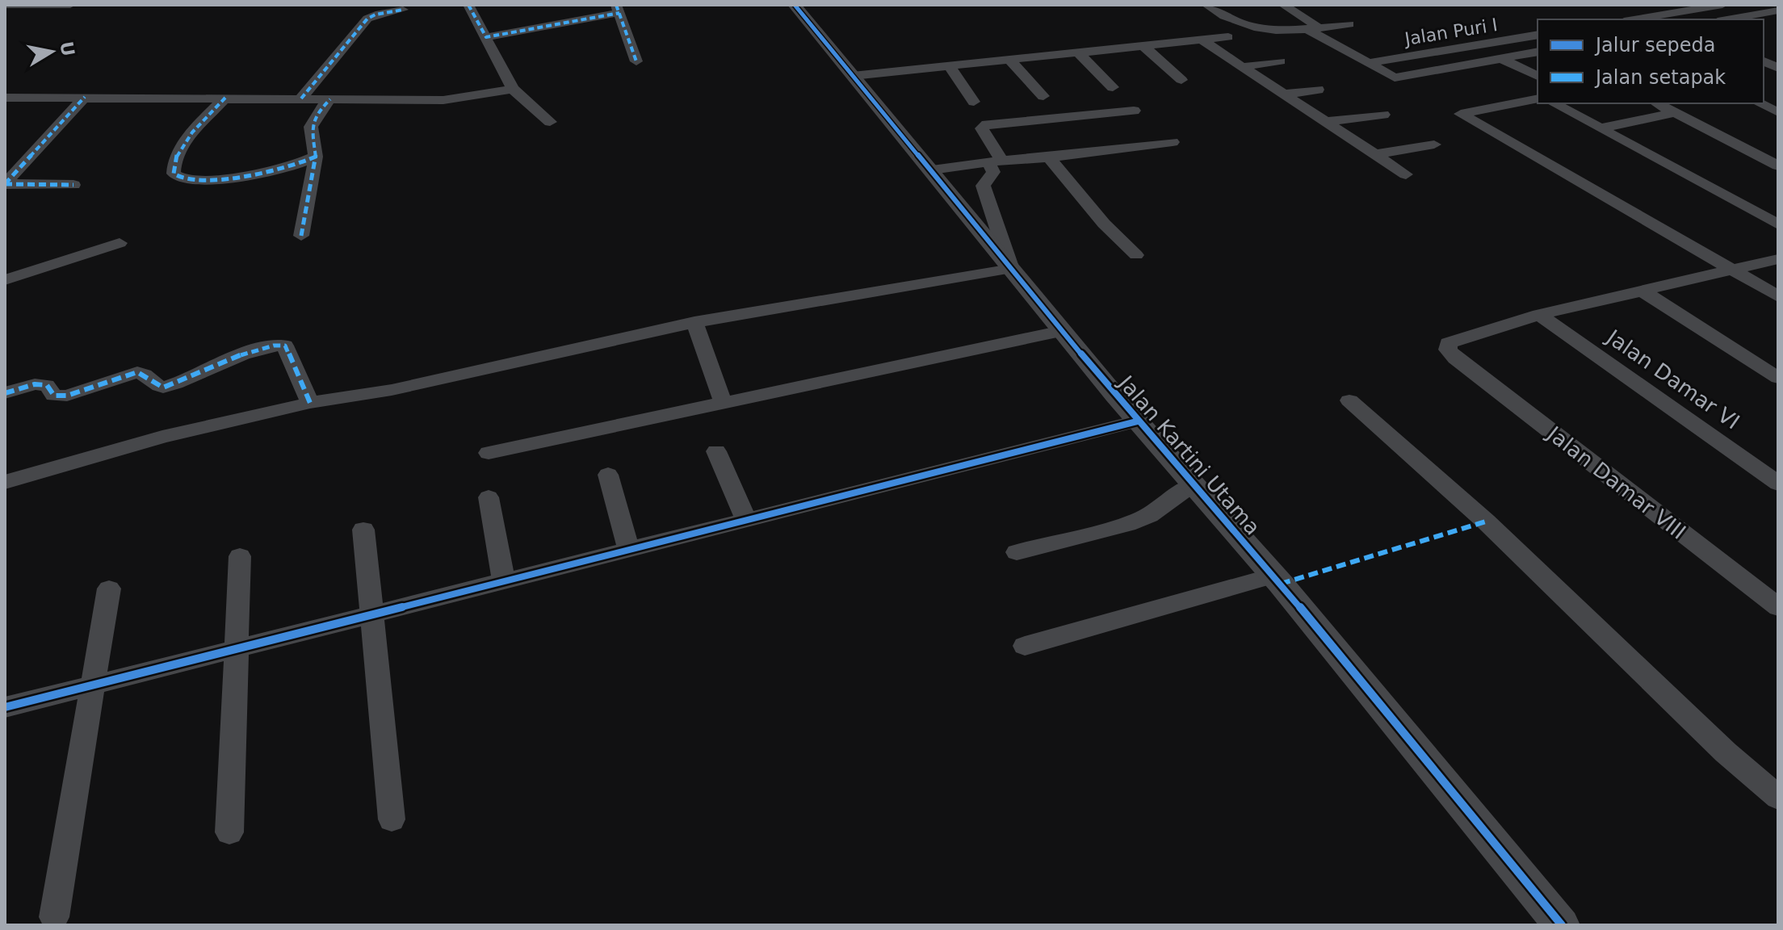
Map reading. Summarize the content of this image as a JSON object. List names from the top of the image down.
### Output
{
  "streets": {
    "street": [
      "Jalan Puri I",
      "Jalan Damar VI",
      "Jalan Kartini Utama",
      "Jalan Damar VIII"
    ]
  },
  "crossings": [
    ["Jalan Damar VI", "Jalan Damar VIII"]
  ],
  "legend": ["Jalur sepeda", "Jalan setapak"],
  "north": "right"
}
